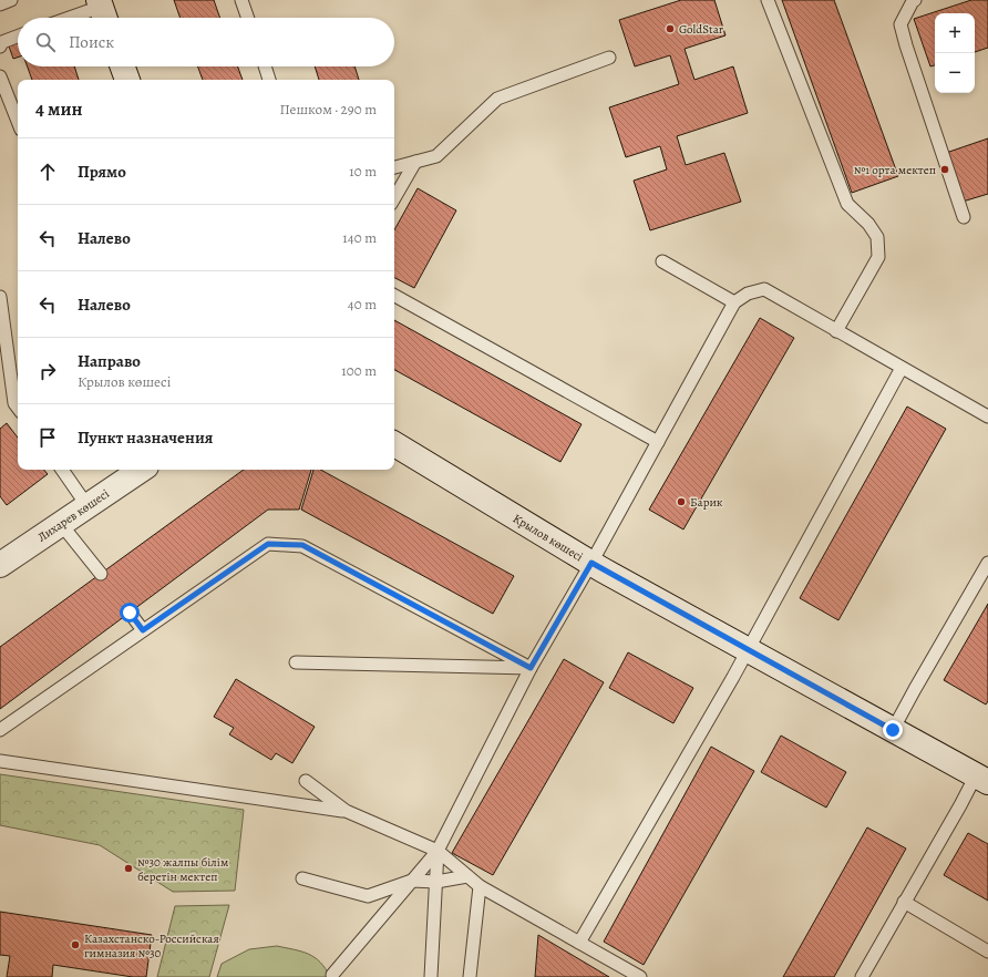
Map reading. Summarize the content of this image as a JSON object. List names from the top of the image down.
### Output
{
  "streets": {
    "main road": ["Лихарев көшесі", "Крылов көшесі"]
  },
  "places": [
    "GoldStar",
    "№1 орта мектеп",
    "Барик",
    "№30 жалпы білім беретін мектеп",
    "Казахстанско-Российская гимназия №30"
  ],
  "page": {
    "map_buttons": ["+", "−"],
    "search": "Поиск",
    "heading": ["4 мин", "Пешком · 290 m"],
    "list": [
      ["Прямо", "10 m"],
      ["Налево", "140 m"],
      ["Налево", "40 m"],
      ["Направо", "Крылов көшесі", "100 m"],
      "Пункт назначения"
    ]
  }
}
